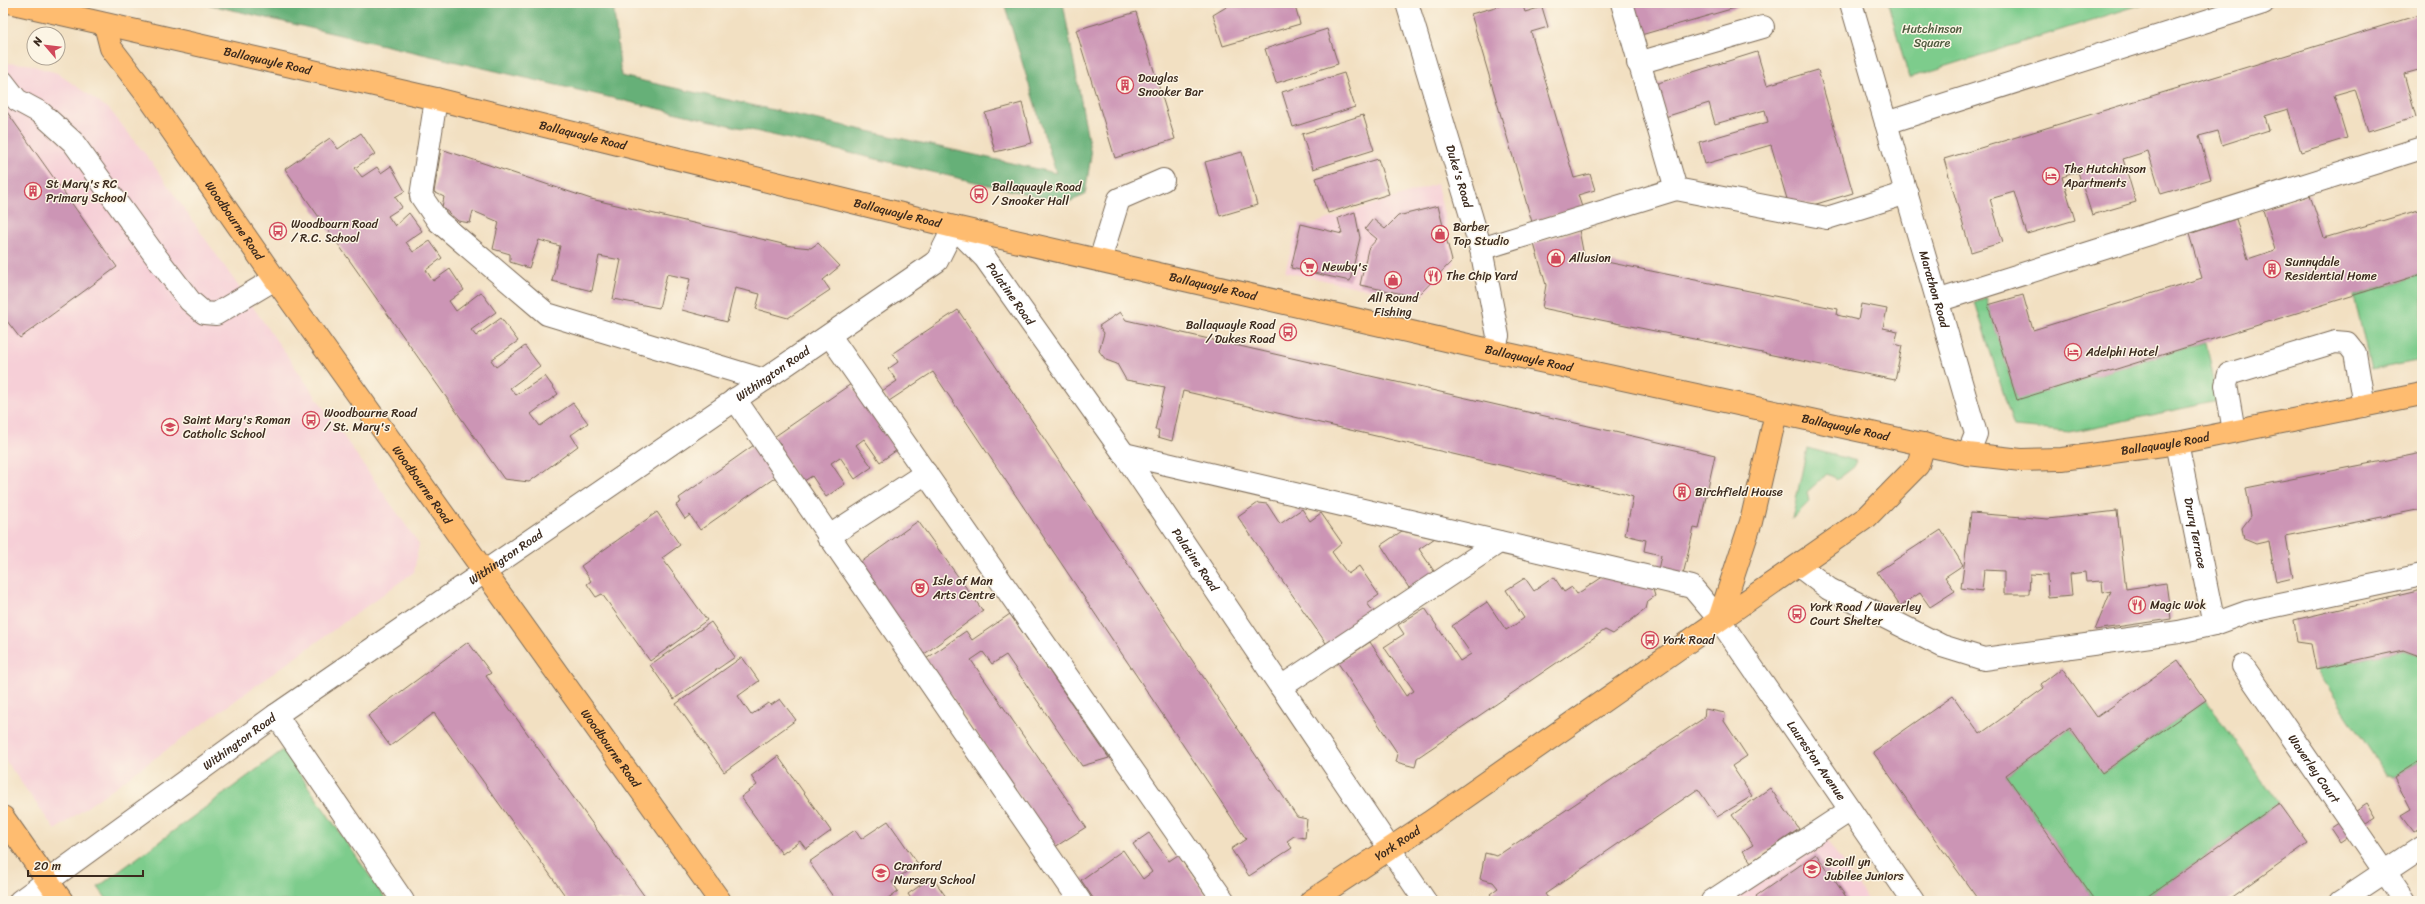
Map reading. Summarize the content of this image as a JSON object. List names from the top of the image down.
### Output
{
  "streets": {
    "main road": ["Ballaquayle Road", "Woodbourne Road", "York Road"],
    "street": [
      "Duke's Road",
      "Marathon Road",
      "Palatine Road",
      "Withington Road",
      "Drury Terrace",
      "Laureston Avenue",
      "Waverley Court"
    ]
  },
  "crossings": [
    ["Ballaquayle Road", "Duke's Road"],
    ["Ballaquayle Road", "Woodbourne Road"],
    ["Ballaquayle Road", "Marathon Road"],
    ["Ballaquayle Road", "Palatine Road"],
    ["Ballaquayle Road", "Withington Road"],
    ["Ballaquayle Road", "Drury Terrace"],
    ["Ballaquayle Road", "York Road"],
    ["Woodbourne Road", "Withington Road"],
    ["Palatine Road", "Withington Road"],
    ["Palatine Road", "Laureston Avenue"],
    ["Palatine Road", "York Road"],
    ["Laureston Avenue", "York Road"]
  ],
  "parks": ["Hutchinson Square"],
  "places": {
    "building": [
      "Douglas Snooker Bar",
      "St Mary's RC Primary School",
      "Sunnydale Residential Home",
      "Birchfield House"
    ],
    "hotel": ["The Hutchinson Apartments", "Adelphi Hotel"],
    "bus stop": [
      "Ballaquayle Road / Snooker Hall",
      "Woodbourn Road / R.C. School",
      "Ballaquayle Road / Dukes Road",
      "Woodbourne Road / St. Mary's",
      "York Road / Waverley Court Shelter",
      "York Road"
    ],
    "shop": ["Barber Top Studio", "Allusion", "All Round Fishing"],
    "supermarket": ["Newby's"],
    "restaurant": ["The Chip Yard", "Magic Wok"],
    "school or university": ["Saint Mary's Roman Catholic School", "Scoill yn Jubilee Juniors", "Cranford Nursery School"],
    "theatre": ["Isle of Man Arts Centre"]
  },
  "scale_bar": "20 m",
  "north": "top left"
}
